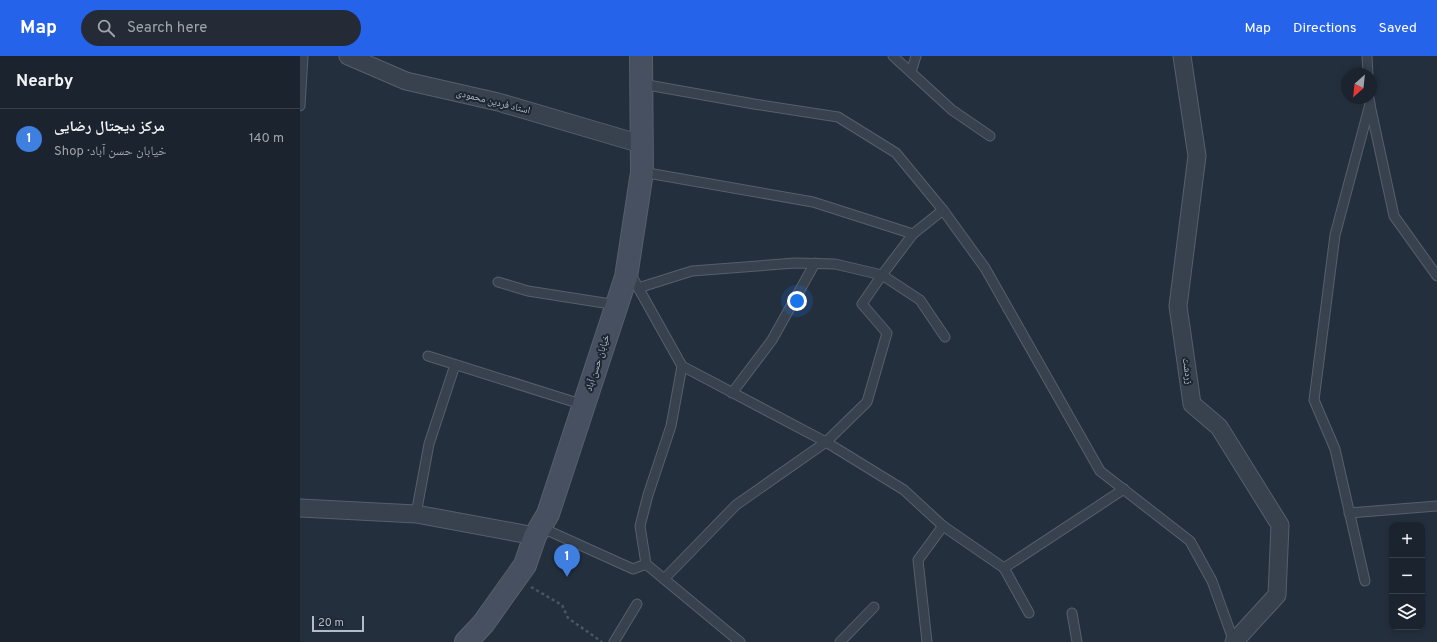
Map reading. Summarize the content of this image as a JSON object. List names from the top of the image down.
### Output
{
  "streets": {
    "main road": ["خیابان حسن آباد"],
    "street": ["استاد فردین محمودی", "زردشت"]
  },
  "crossings": [
    ["استاد فردین محمودی", "خیابان حسن آباد"]
  ],
  "scale_bar": "20 m",
  "north": "bottom left",
  "page": {
    "header": "Map",
    "search": "Search here",
    "nav": ["Map", "Directions", "Saved"],
    "heading": "Nearby",
    "list": [
      {
        "mark": "1",
        "name": "مرکز دیجتال رضایی",
        "note": "Shop · خیابان حسن آباد",
        "value": "140 m"
      }
    ],
    "map_buttons": ["+", "−"],
    "pins": "1",
    "scale": "20 m"
  }
}
